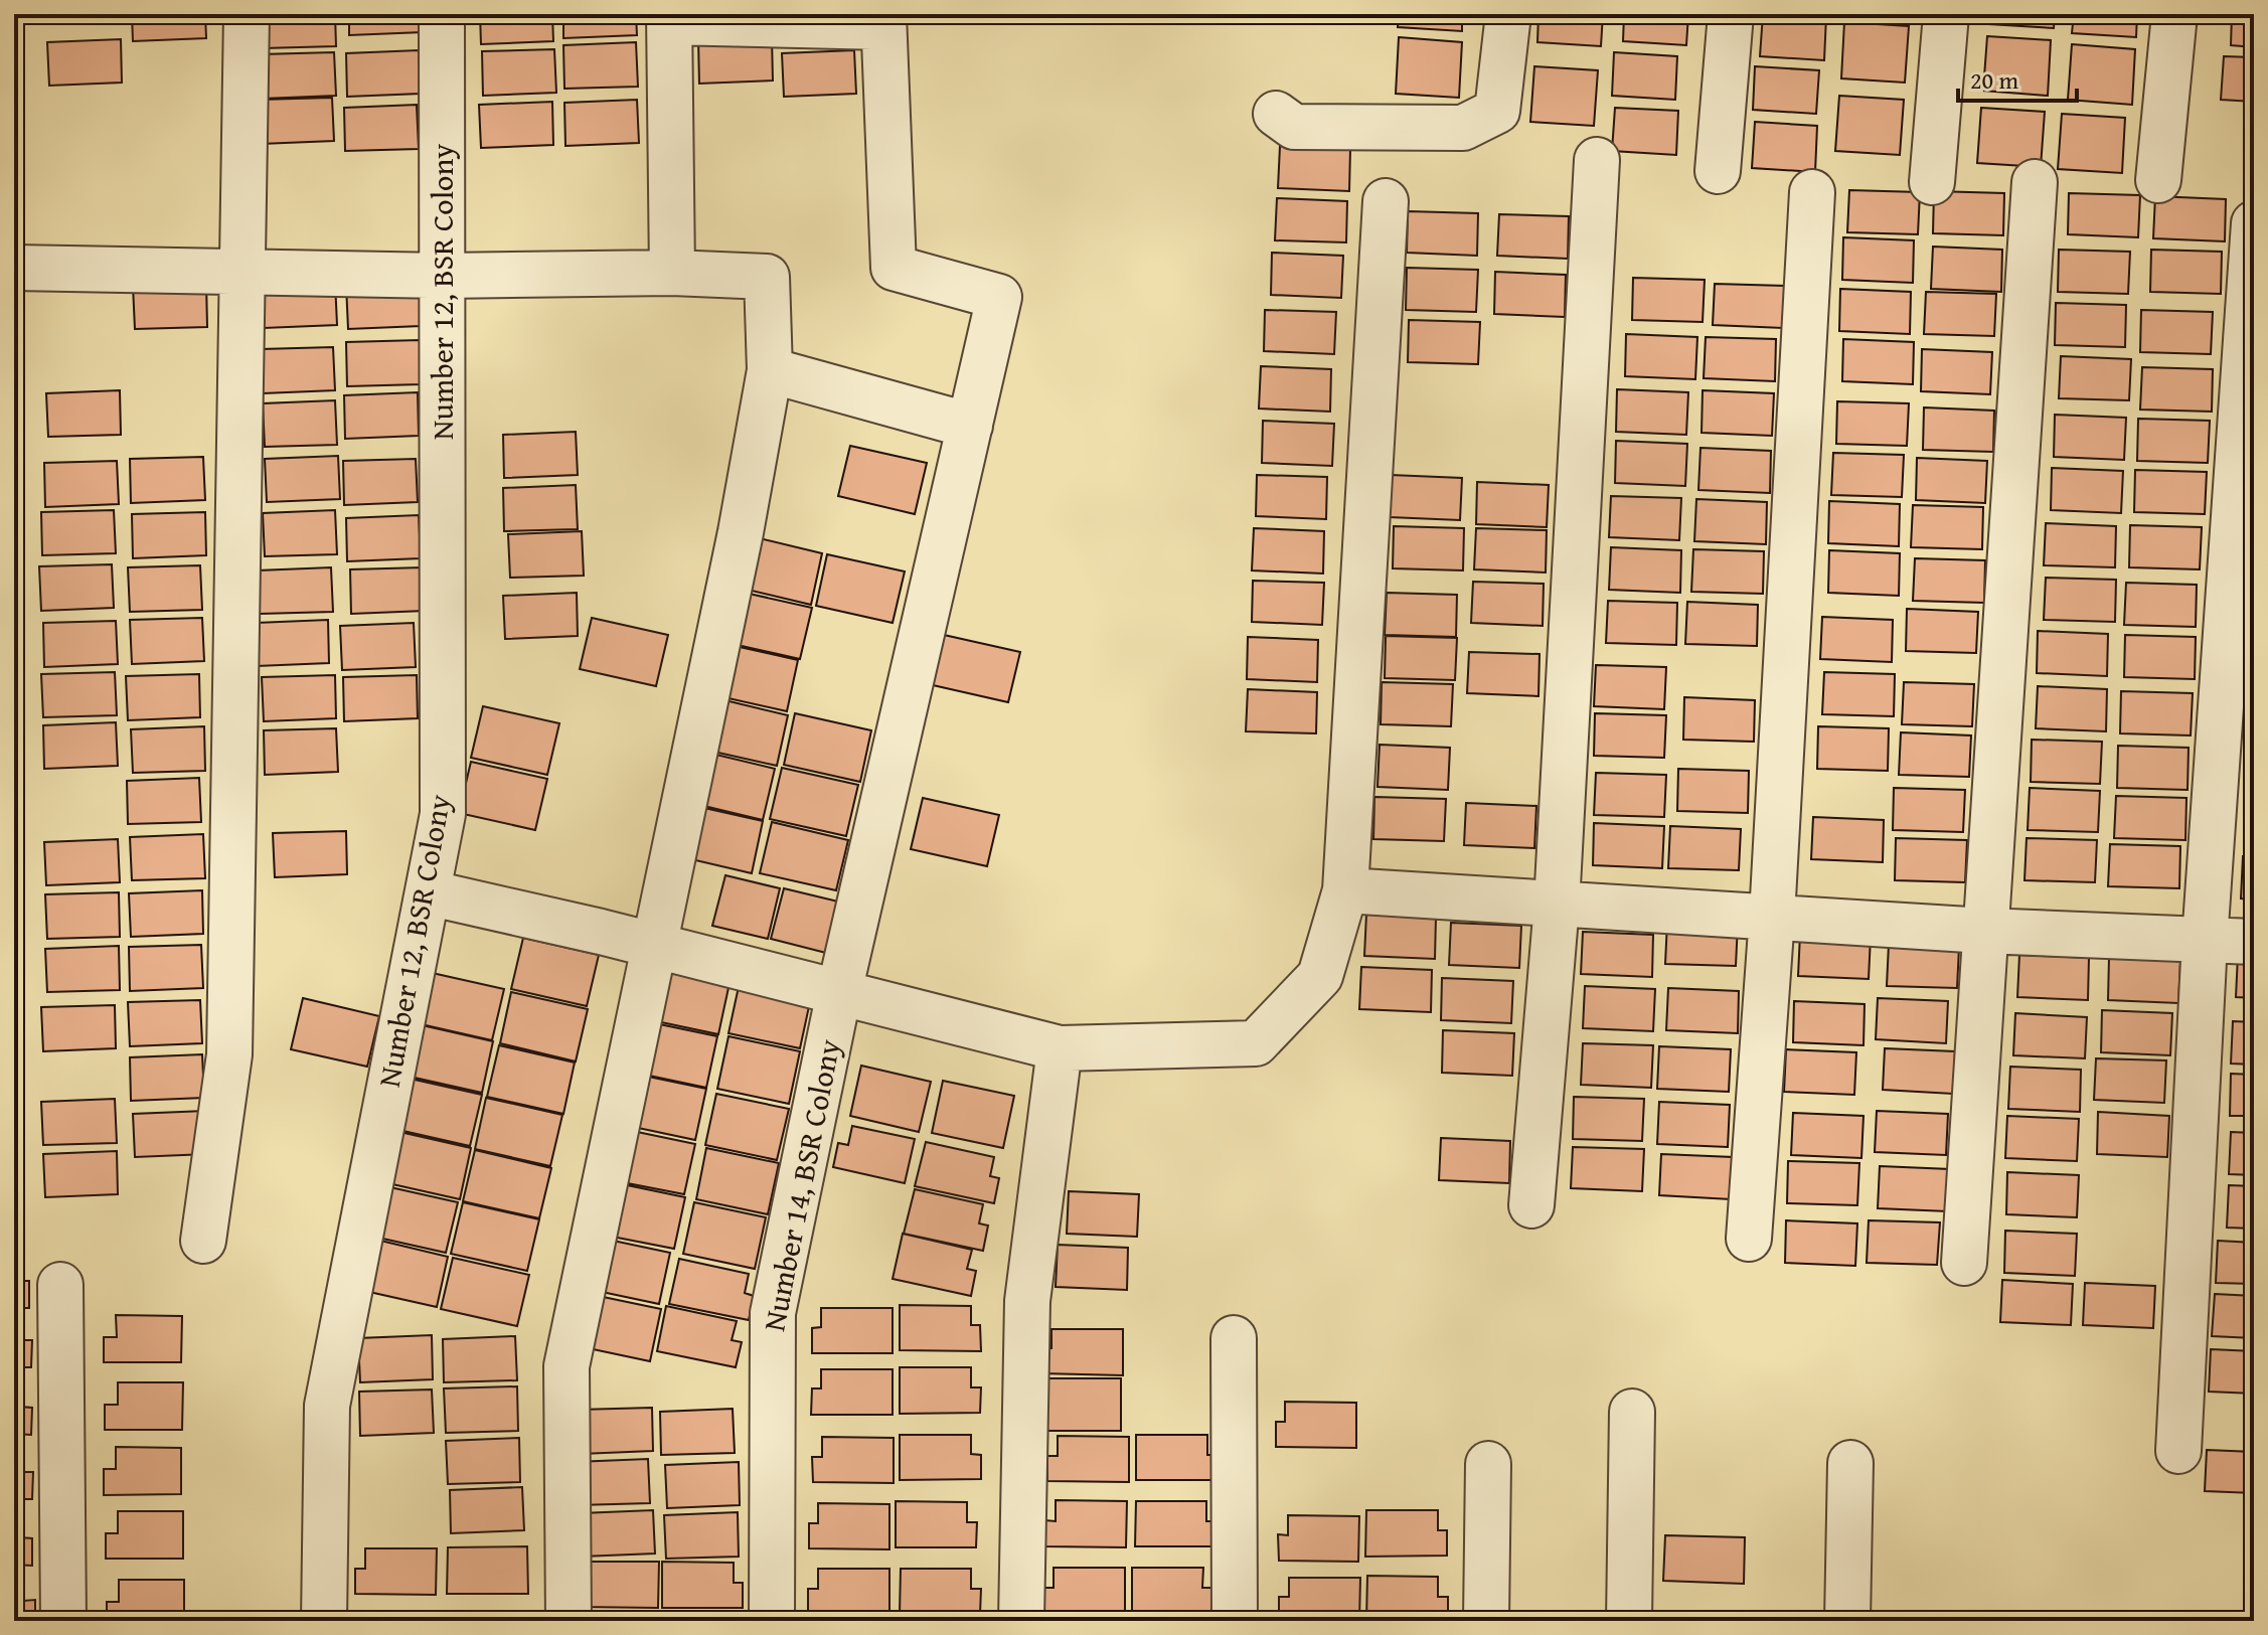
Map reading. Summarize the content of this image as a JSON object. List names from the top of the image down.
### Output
{
  "streets": {
    "street": ["Number 12, BSR Colony", "Number 14, BSR Colony"]
  },
  "scale_bar": "20 m"
}
